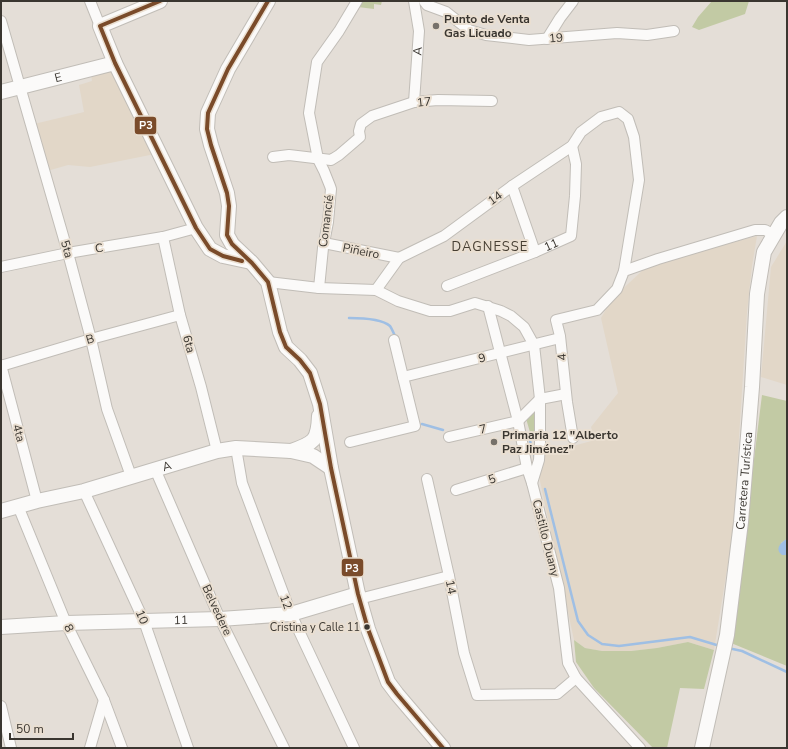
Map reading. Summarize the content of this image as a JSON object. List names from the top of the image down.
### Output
{
  "streets": {
    "main road": [
      "A",
      "E",
      "11",
      "Carretera Turística"
    ],
    "street": [
      "19",
      "17",
      "14",
      "Comancié",
      "C",
      "5ta",
      "Piñeiro",
      "B",
      "6ta",
      "4",
      "9",
      "7",
      "4ta",
      "5",
      "Castillo Duany",
      "12",
      "Belvedere",
      "10",
      "8"
    ]
  },
  "crossings": [
    ["A", "17"],
    ["A", "5ta"],
    ["A", "6ta"],
    ["A", "4ta"],
    ["A", "12"],
    ["A", "Belvedere"],
    ["A", "10"],
    ["A", "8"],
    ["E", "5ta"],
    ["17", "Comancié"],
    ["14", "11"],
    ["14", "Piñeiro"],
    ["14", "4"],
    ["14", "Castillo Duany"],
    ["Comancié", "Piñeiro"],
    ["11", "12"],
    ["11", "Belvedere"],
    ["11", "10"],
    ["11", "8"],
    ["C", "5ta"],
    ["C", "6ta"],
    ["5ta", "B"],
    ["B", "6ta"],
    ["B", "4ta"],
    ["4", "9"],
    ["9", "Castillo Duany"],
    ["7", "Castillo Duany"],
    ["5", "Castillo Duany"]
  ],
  "districts": ["DAGNESSE"],
  "places": ["Punto de Venta Gas Licuado", "Primaria 12 \"Alberto Paz Jiménez\"", "Cristina y Calle 11"],
  "lines": ["transit line P3"],
  "scale_bar": "50 m"
}
